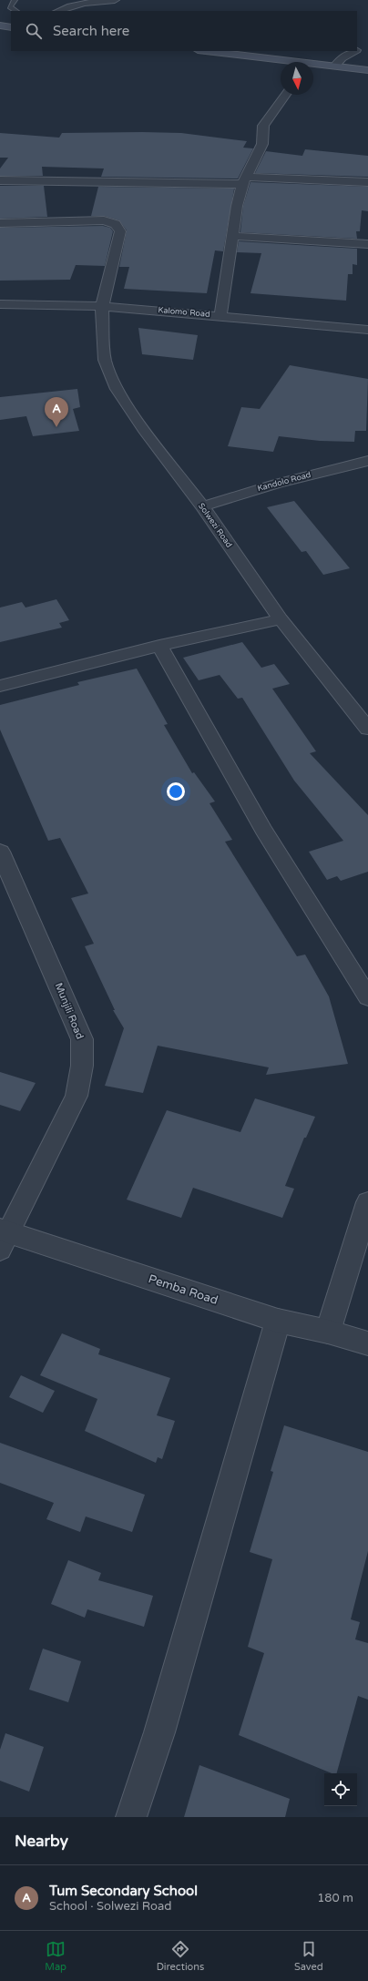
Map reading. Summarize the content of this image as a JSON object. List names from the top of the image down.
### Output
{
  "streets": {
    "street": [
      "Kalomo Road",
      "Kandolo Road",
      "Solwezi Road",
      "Munjili Road",
      "Pemba Road"
    ]
  },
  "crossings": [
    ["Kalomo Road", "Solwezi Road"],
    ["Kandolo Road", "Solwezi Road"],
    ["Munjili Road", "Pemba Road"]
  ],
  "north": "bottom",
  "page": {
    "search": "Search here",
    "pins": "A",
    "heading": "Nearby",
    "list": [
      {
        "mark": "A",
        "name": "Tum Secondary School",
        "note": "School · Solwezi Road",
        "value": "180 m"
      }
    ],
    "nav": ["Map", "Directions", "Saved"]
  }
}
